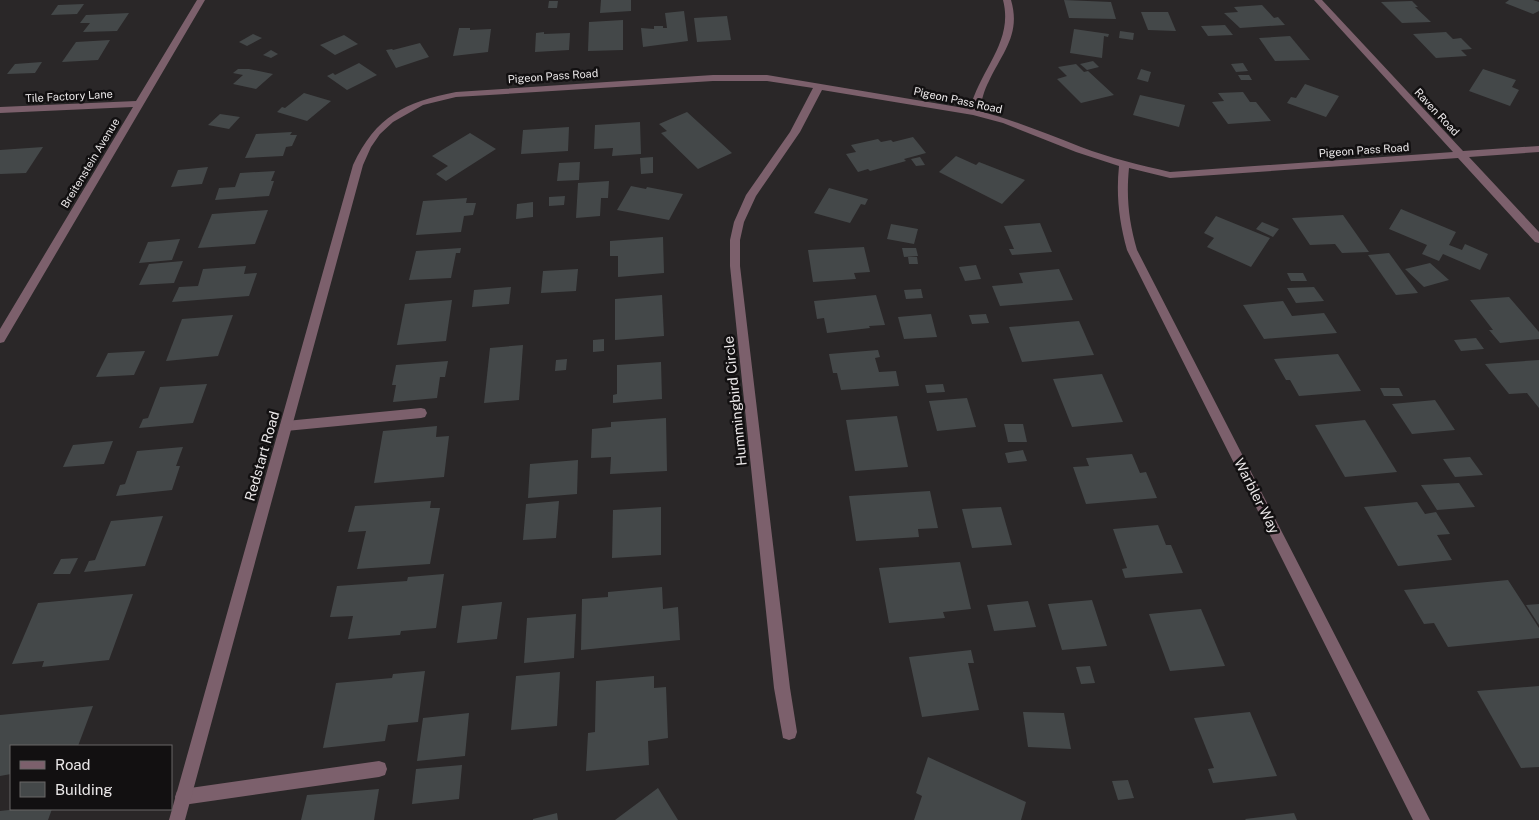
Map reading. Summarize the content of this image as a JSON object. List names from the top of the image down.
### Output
{
  "streets": {
    "street": [
      "Pigeon Pass Road",
      "Tile Factory Lane",
      "Raven Road",
      "Breitenstein Avenue",
      "Hummingbird Circle",
      "Redstart Road",
      "Warbler Way"
    ]
  },
  "crossings": [
    ["Pigeon Pass Road", "Raven Road"],
    ["Pigeon Pass Road", "Hummingbird Circle"],
    ["Pigeon Pass Road", "Redstart Road"],
    ["Pigeon Pass Road", "Warbler Way"],
    ["Tile Factory Lane", "Breitenstein Avenue"]
  ],
  "legend": ["Road", "Building"]
}
